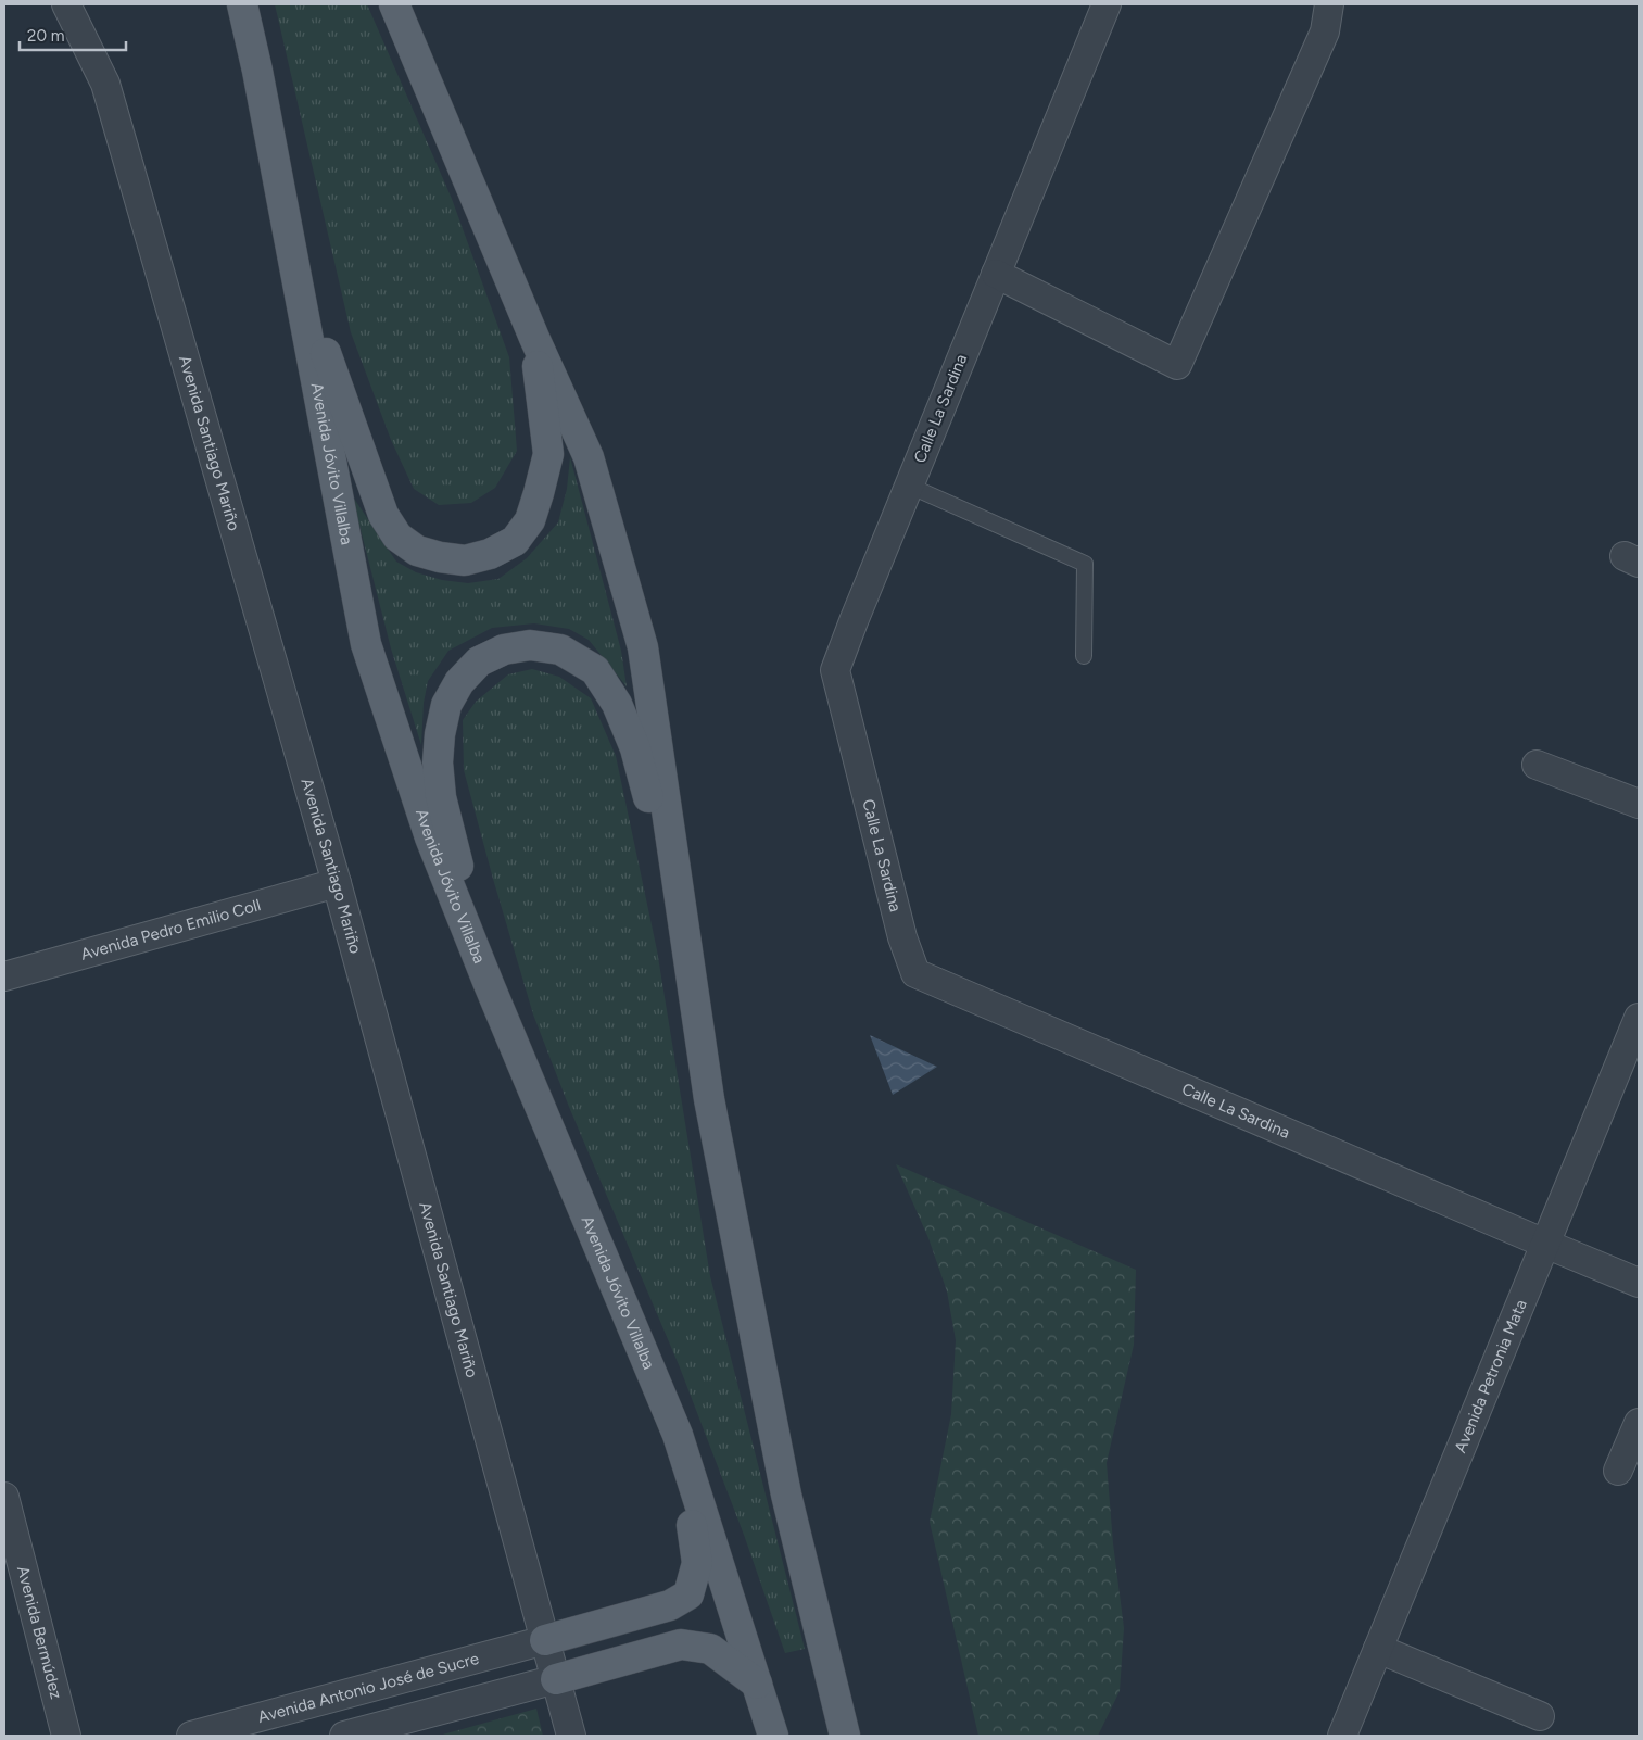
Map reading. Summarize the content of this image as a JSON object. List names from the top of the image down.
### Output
{
  "streets": {
    "main road": ["Avenida Jóvito Villalba"],
    "street": [
      "Calle La Sardina",
      "Avenida Santiago Mariño",
      "Avenida Pedro Emilio Coll",
      "Avenida Petronia Mata",
      "Avenida Bermúdez",
      "Avenida Antonio José de Sucre"
    ]
  },
  "crossings": [
    ["Calle La Sardina", "Avenida Petronia Mata"],
    ["Avenida Santiago Mariño", "Avenida Pedro Emilio Coll"],
    ["Avenida Santiago Mariño", "Avenida Antonio José de Sucre"]
  ],
  "scale_bar": "20 m"
}
